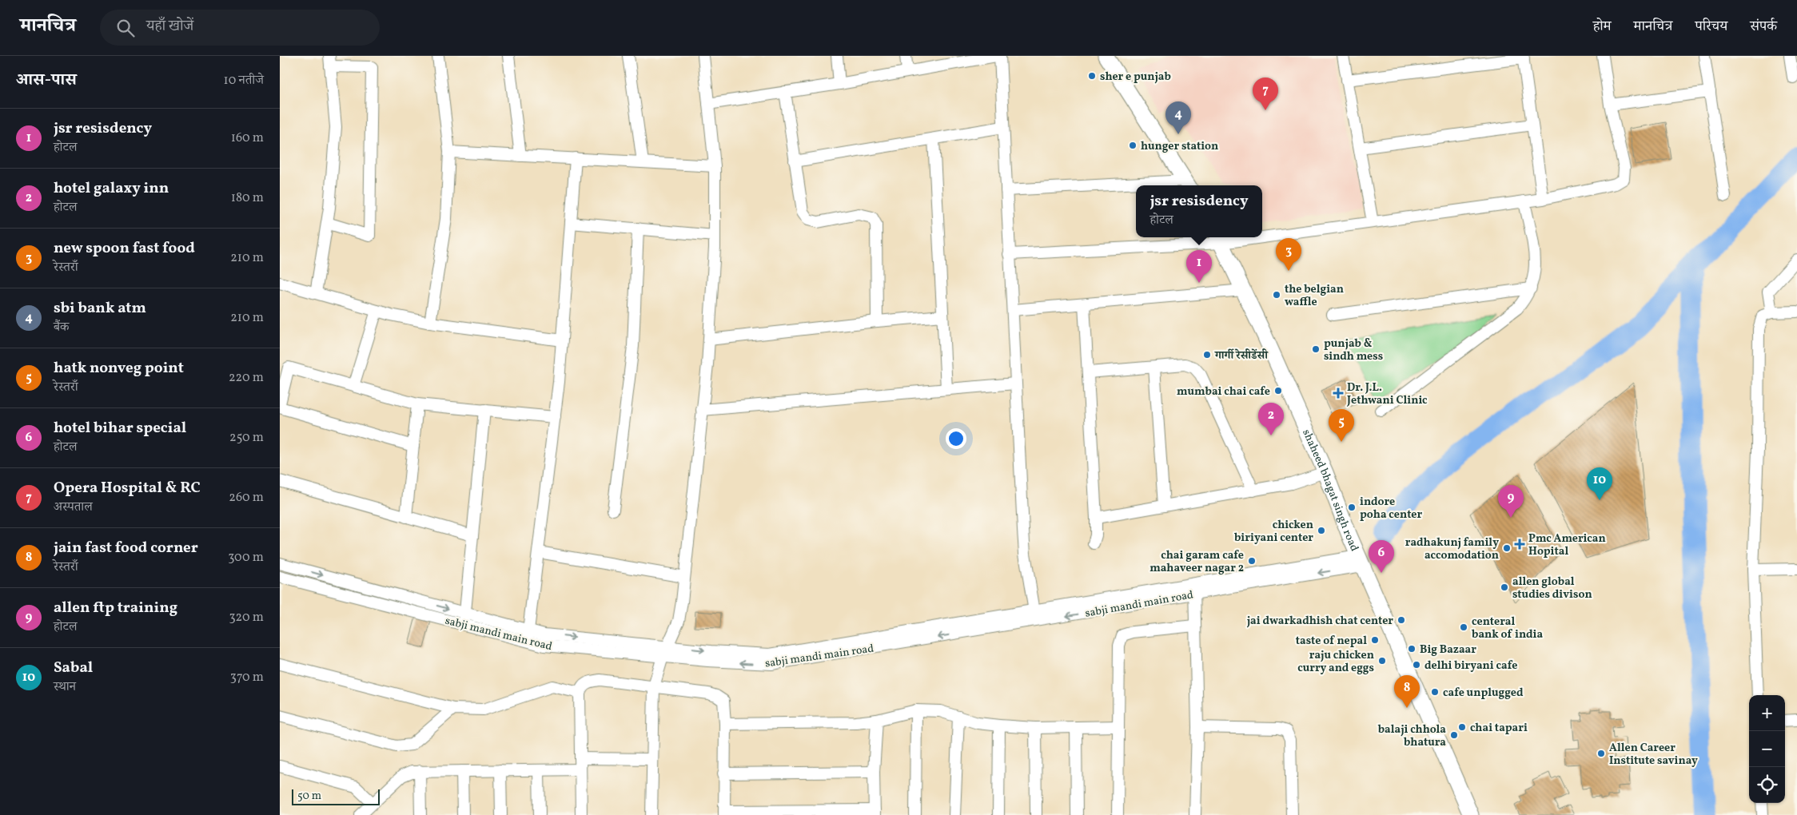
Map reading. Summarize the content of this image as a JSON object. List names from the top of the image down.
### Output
{
  "streets": {
    "street": ["shaheed bhagat singh road", "sabji mandi main road"]
  },
  "crossings": [
    ["shaheed bhagat singh road", "sabji mandi main road"]
  ],
  "places": {
    "other": [
      "sher e punjab",
      "hunger station",
      "the belgian waffle",
      "punjab & sindh mess",
      "गार्गी रेसीडेंसी",
      "mumbai chai cafe",
      "indore poha center",
      "chicken biriyani center",
      "radhakunj family accomodation",
      "chai garam cafe mahaveer nagar 2",
      "allen global studies divison",
      "jai dwarkadhish chat center",
      "centeral bank of india",
      "taste of nepal",
      "Big Bazaar",
      "raju chicken curry and eggs",
      "delhi biryani cafe",
      "cafe unplugged",
      "chai tapari",
      "balaji chhola bhatura",
      "Allen Career Institute savinay"
    ],
    "health": ["Dr. J.L. Jethwani Clinic", "Pmc American Hopital"]
  },
  "scale_bar": "50 m",
  "page": {
    "header": "मानचित्र",
    "search": "यहाँ खोजें",
    "nav": [
      "होम",
      "मानचित्र",
      "परिचय",
      "संपर्क"
    ],
    "heading": ["आस-पास", "10 नतीजे"],
    "pins": [
      "7",
      "4",
      "3",
      "1",
      "2",
      "5",
      "10",
      "9",
      "6",
      "8"
    ],
    "list": [
      {
        "mark": "1",
        "name": "jsr resisdency",
        "note": "होटल",
        "value": "160 m"
      },
      {
        "mark": "2",
        "name": "hotel galaxy inn",
        "note": "होटल",
        "value": "180 m"
      },
      {
        "mark": "3",
        "name": "new spoon fast food",
        "note": "रेस्तराँ",
        "value": "210 m"
      },
      {
        "mark": "4",
        "name": "sbi bank atm",
        "note": "बैंक",
        "value": "210 m"
      },
      {
        "mark": "5",
        "name": "hatk nonveg point",
        "note": "रेस्तराँ",
        "value": "220 m"
      },
      {
        "mark": "6",
        "name": "hotel bihar special",
        "note": "होटल",
        "value": "250 m"
      },
      {
        "mark": "7",
        "name": "Opera Hospital & RC",
        "note": "अस्पताल",
        "value": "260 m"
      },
      {
        "mark": "8",
        "name": "jain fast food corner",
        "note": "रेस्तराँ",
        "value": "300 m"
      },
      {
        "mark": "9",
        "name": "allen ftp training",
        "note": "होटल",
        "value": "320 m"
      },
      {
        "mark": "10",
        "name": "Sabal",
        "note": "स्थान",
        "value": "370 m"
      }
    ],
    "popup": ["jsr resisdency", "होटल"],
    "map_buttons": ["+", "−"],
    "scale": "50 m"
  }
}
